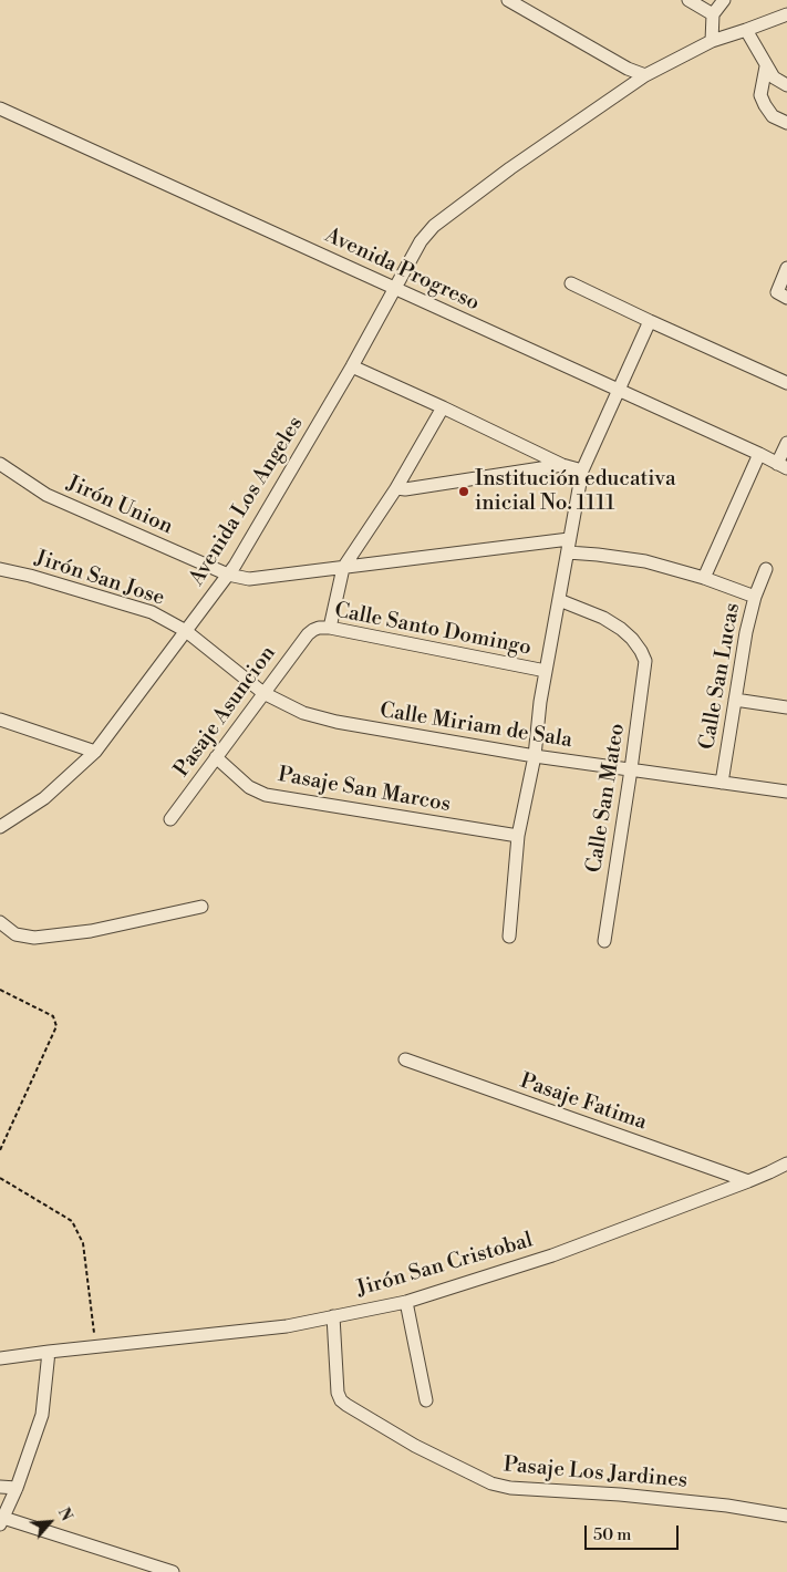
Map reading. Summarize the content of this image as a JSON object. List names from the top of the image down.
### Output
{
  "streets": {
    "street": [
      "Avenida Progreso",
      "Avenida Los Angeles",
      "Jirón Union",
      "Jirón San Jose",
      "Calle Santo Domingo",
      "Calle San Lucas",
      "Pasaje Asuncion",
      "Calle Miriam de Sala",
      "Pasaje San Marcos",
      "Calle San Mateo",
      "Pasaje Fatima",
      "Jirón San Cristobal",
      "Pasaje Los Jardines"
    ]
  },
  "crossings": [
    ["Avenida Progreso", "Avenida Los Angeles"],
    ["Avenida Los Angeles", "Jirón Union"],
    ["Avenida Los Angeles", "Jirón San Jose"],
    ["Avenida Los Angeles", "Calle Miriam de Sala"],
    ["Jirón San Jose", "Calle Miriam de Sala"],
    ["Calle Santo Domingo", "Pasaje Asuncion"],
    ["Calle San Lucas", "Calle Miriam de Sala"],
    ["Pasaje Asuncion", "Calle Miriam de Sala"],
    ["Pasaje Asuncion", "Pasaje San Marcos"],
    ["Calle Miriam de Sala", "Calle San Mateo"],
    ["Pasaje Fatima", "Jirón San Cristobal"],
    ["Jirón San Cristobal", "Pasaje Los Jardines"]
  ],
  "places": ["Institución educativa inicial No. 1111"],
  "scale_bar": "50 m",
  "north": "top right"
}
